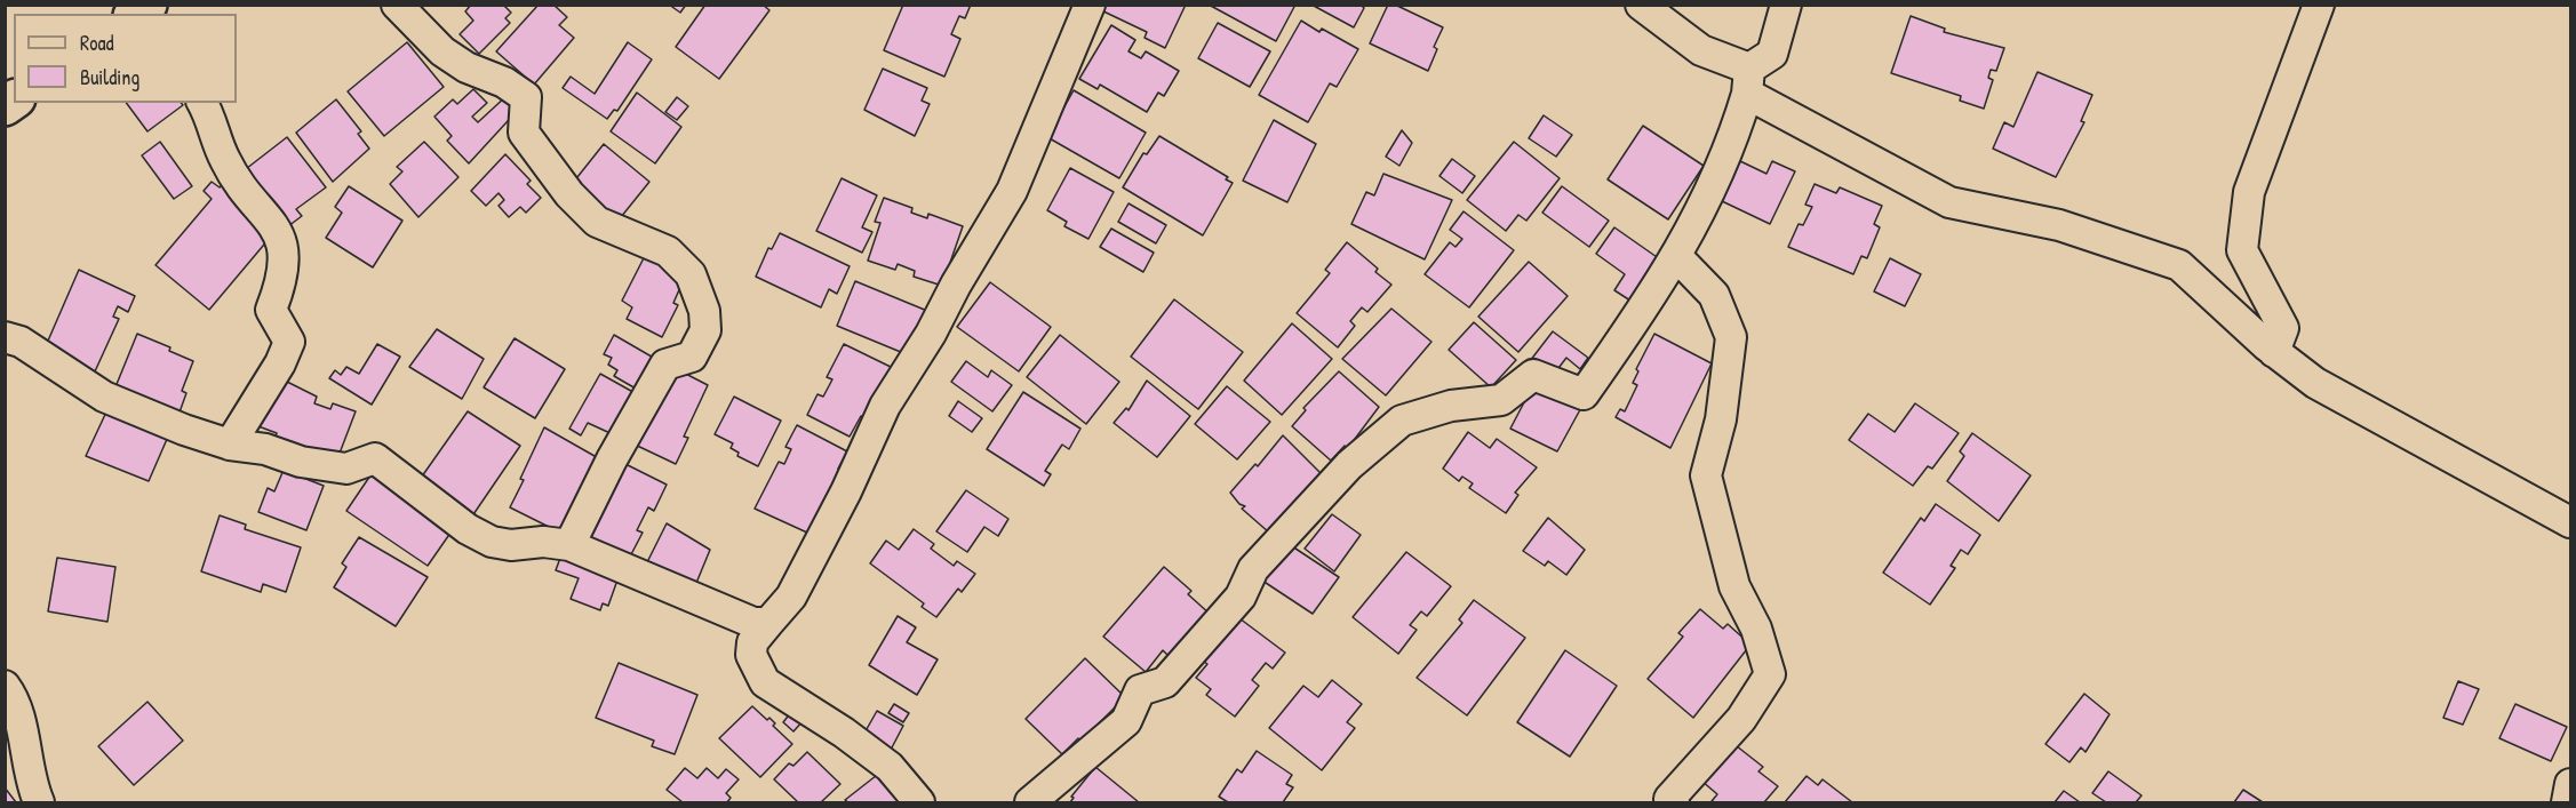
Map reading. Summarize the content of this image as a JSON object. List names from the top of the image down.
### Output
{
  "legend": ["Road", "Building"]
}
